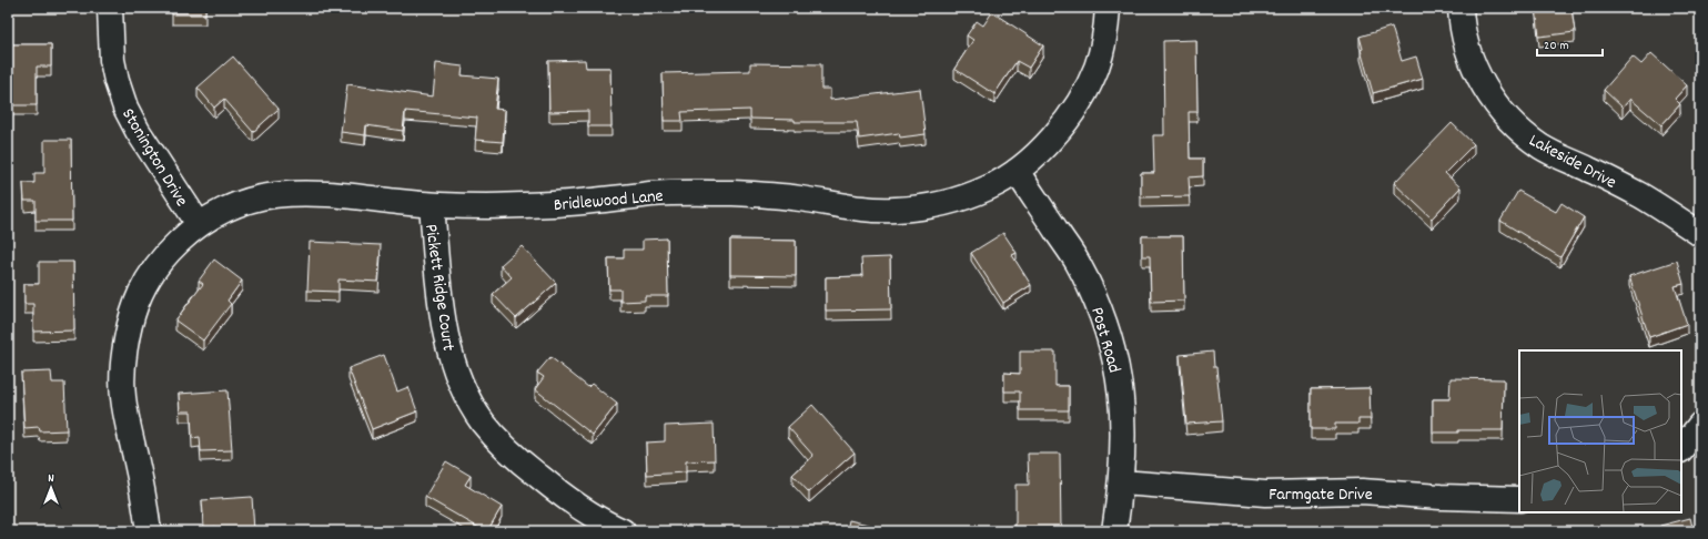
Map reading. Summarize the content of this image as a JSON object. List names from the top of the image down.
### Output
{
  "streets": {
    "street": [
      "Stonington Drive",
      "Lakeside Drive",
      "Bridlewood Lane",
      "Pickett Ridge Court",
      "Post Road",
      "Farmgate Drive"
    ]
  },
  "crossings": [
    ["Stonington Drive", "Bridlewood Lane"],
    ["Bridlewood Lane", "Pickett Ridge Court"],
    ["Bridlewood Lane", "Post Road"],
    ["Post Road", "Farmgate Drive"]
  ],
  "scale_bar": "20 m",
  "north": "top"
}
